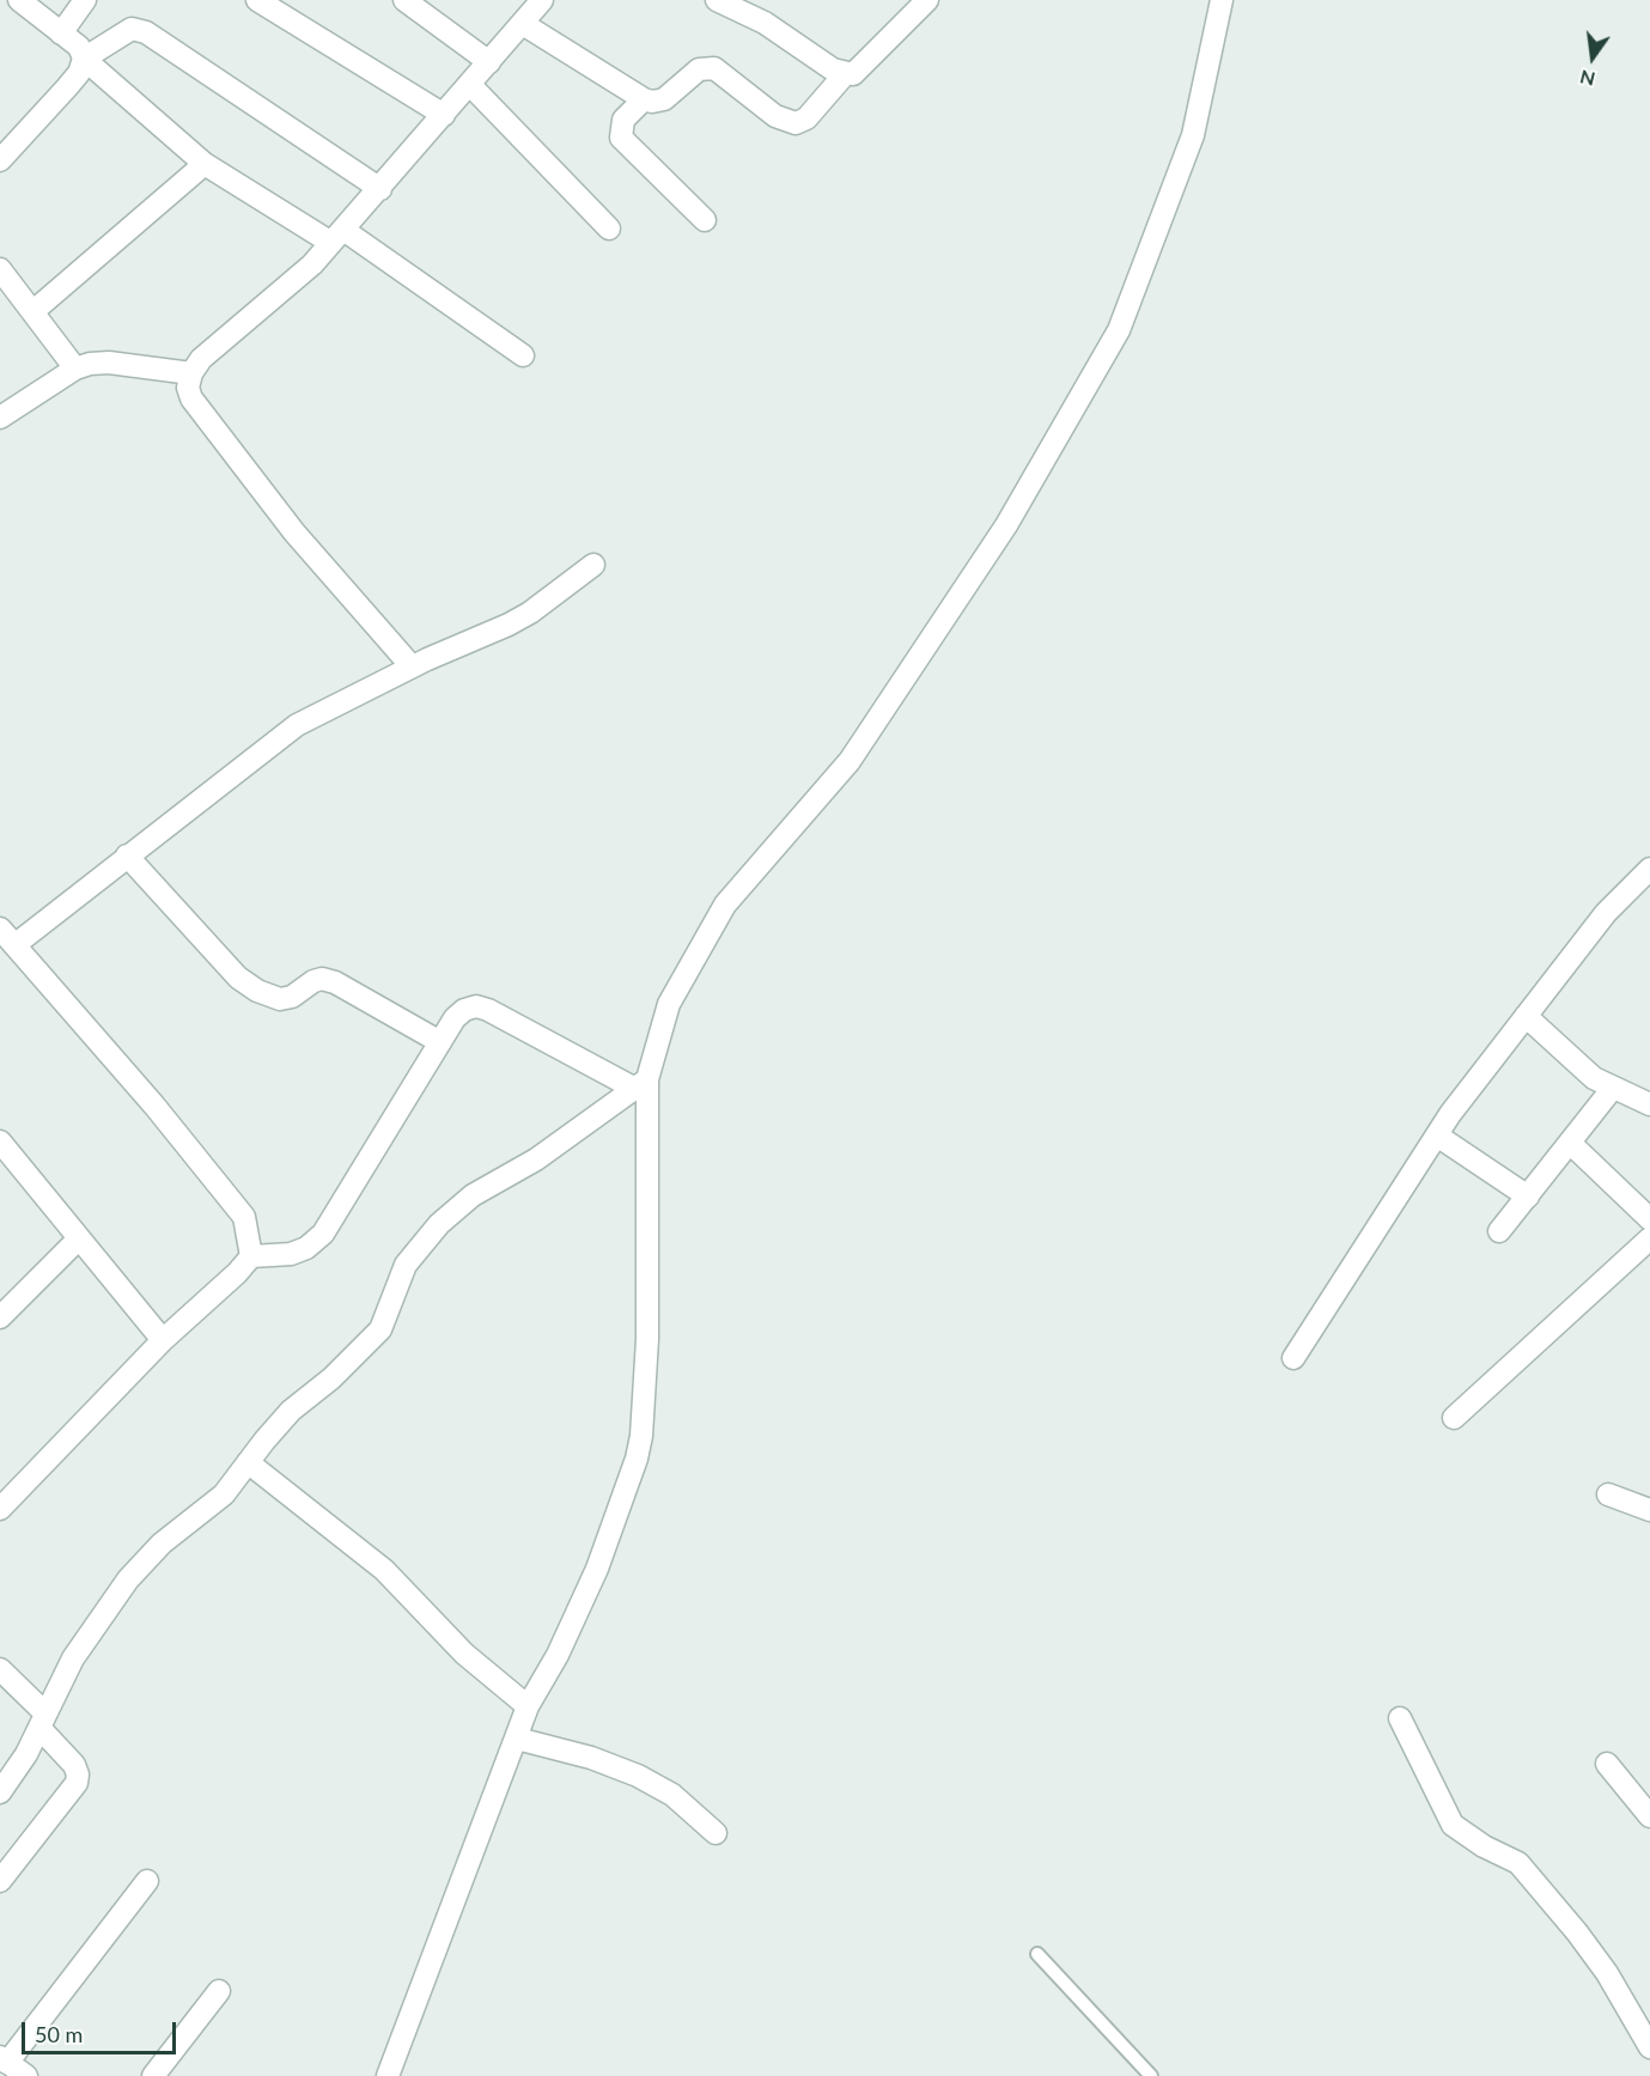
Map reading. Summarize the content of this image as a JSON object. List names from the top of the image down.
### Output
{
  "scale_bar": "50 m",
  "north": "bottom"
}
